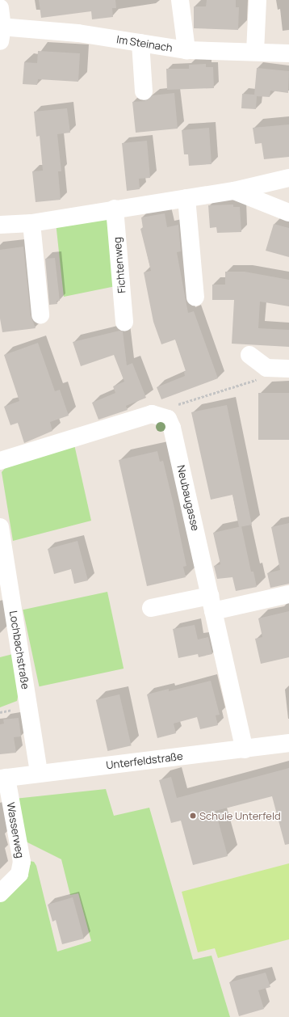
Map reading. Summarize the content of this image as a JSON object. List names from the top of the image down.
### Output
{
  "streets": {
    "street": [
      "Im Steinach",
      "Fichtenweg",
      "Neubaugasse",
      "Lochbachstraße",
      "Unterfeldstraße",
      "Wasserweg"
    ]
  },
  "crossings": [
    ["Neubaugasse", "Unterfeldstraße"],
    ["Lochbachstraße", "Unterfeldstraße"],
    ["Unterfeldstraße", "Wasserweg"]
  ],
  "places": ["Schule Unterfeld"]
}
